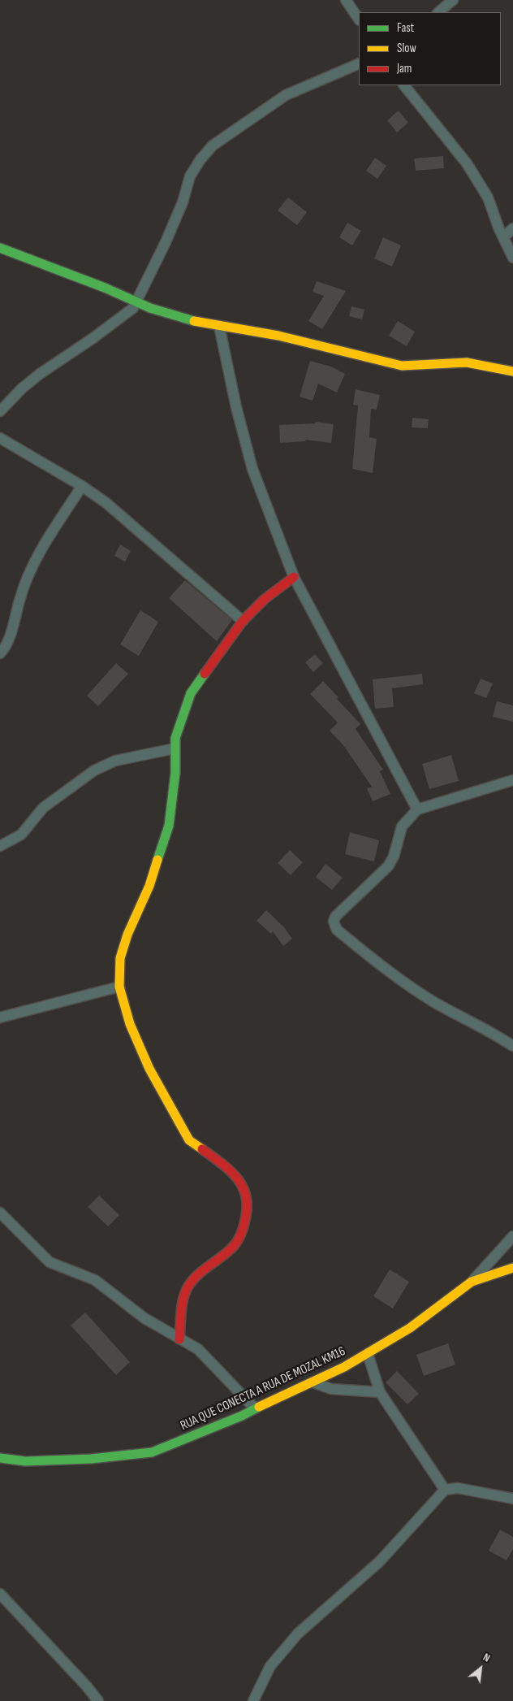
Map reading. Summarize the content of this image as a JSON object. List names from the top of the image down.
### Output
{
  "streets": {
    "street": ["RUA QUE CONECTA A RUA DE MOZAL KM16"]
  },
  "legend": ["Fast", "Slow", "Jam"],
  "north": "top right"
}
